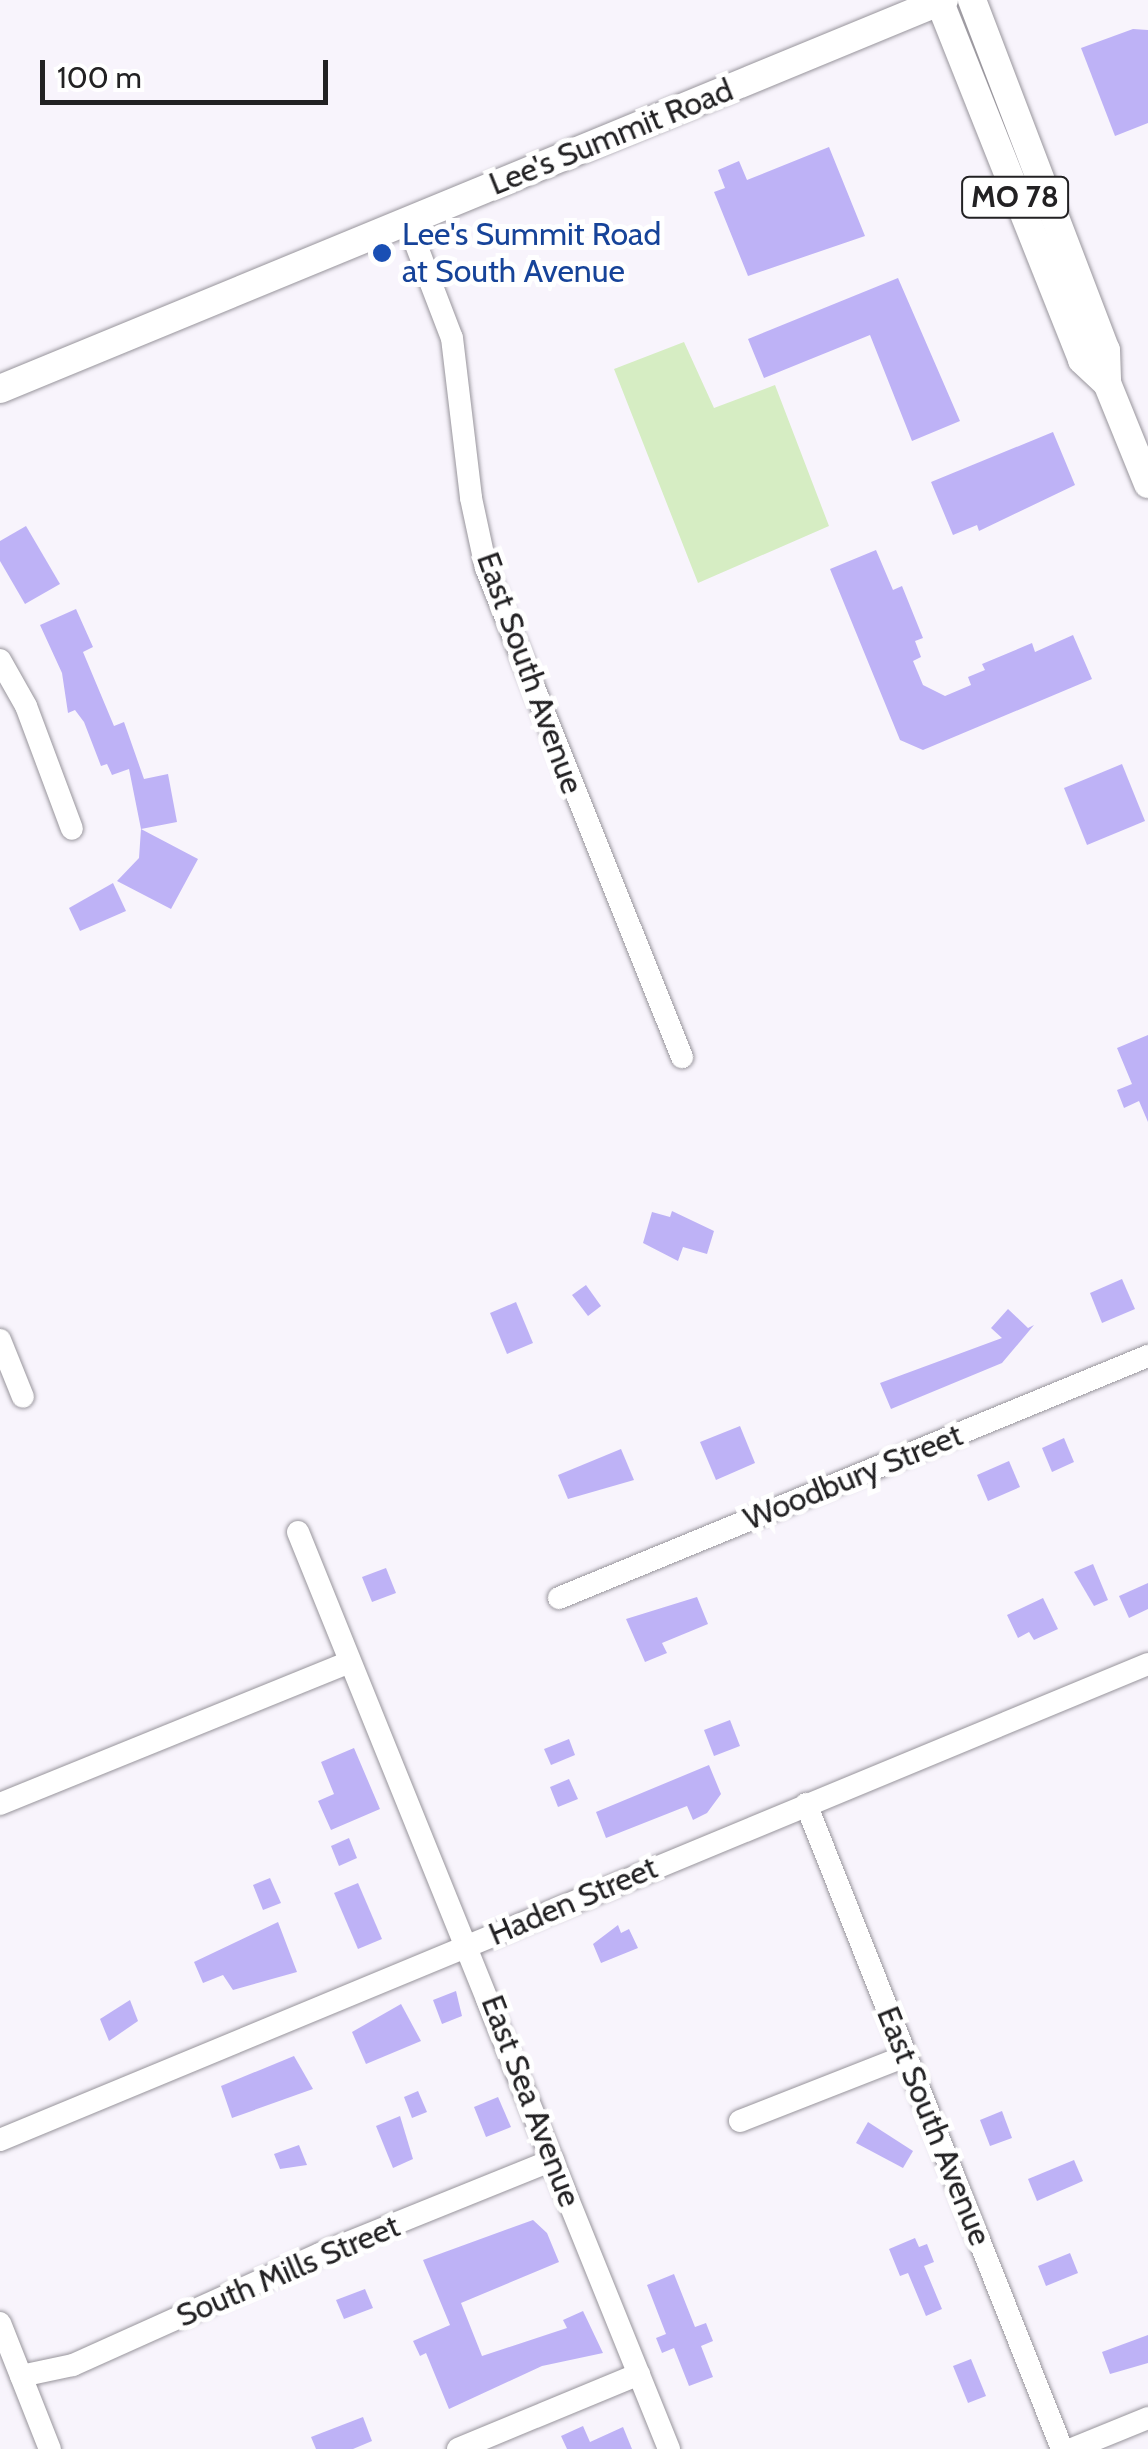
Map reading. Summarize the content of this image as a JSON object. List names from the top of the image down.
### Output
{
  "streets": {
    "main road": ["Lee's Summit Road", "MO 78"],
    "street": [
      "East South Avenue",
      "Woodbury Street",
      "Haden Street",
      "East Sea Avenue",
      "South Mills Street"
    ]
  },
  "crossings": [
    ["Lee's Summit Road", "MO 78"],
    ["Lee's Summit Road", "East South Avenue"],
    ["East South Avenue", "Haden Street"],
    ["Haden Street", "East Sea Avenue"],
    ["East Sea Avenue", "South Mills Street"]
  ],
  "places": ["Lee's Summit Road at South Avenue"],
  "scale_bar": "100 m"
}
